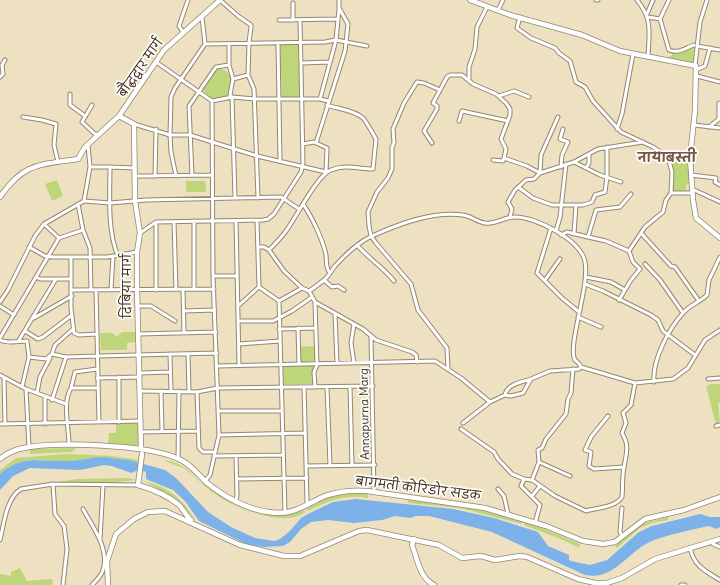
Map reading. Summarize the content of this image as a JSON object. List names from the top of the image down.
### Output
{
  "streets": {
    "main road": ["बौद्धद्वार मार्ग", "दिबिया मार्ग", "बागमती कोरिडोर सडक"],
    "street": ["Annapurna Marg"]
  },
  "crossings": [
    ["दिबिया मार्ग", "बागमती कोरिडोर सडक"],
    ["Annapurna Marg", "बागमती कोरिडोर सडक"]
  ],
  "districts": ["नायाबस्ती"]
}
